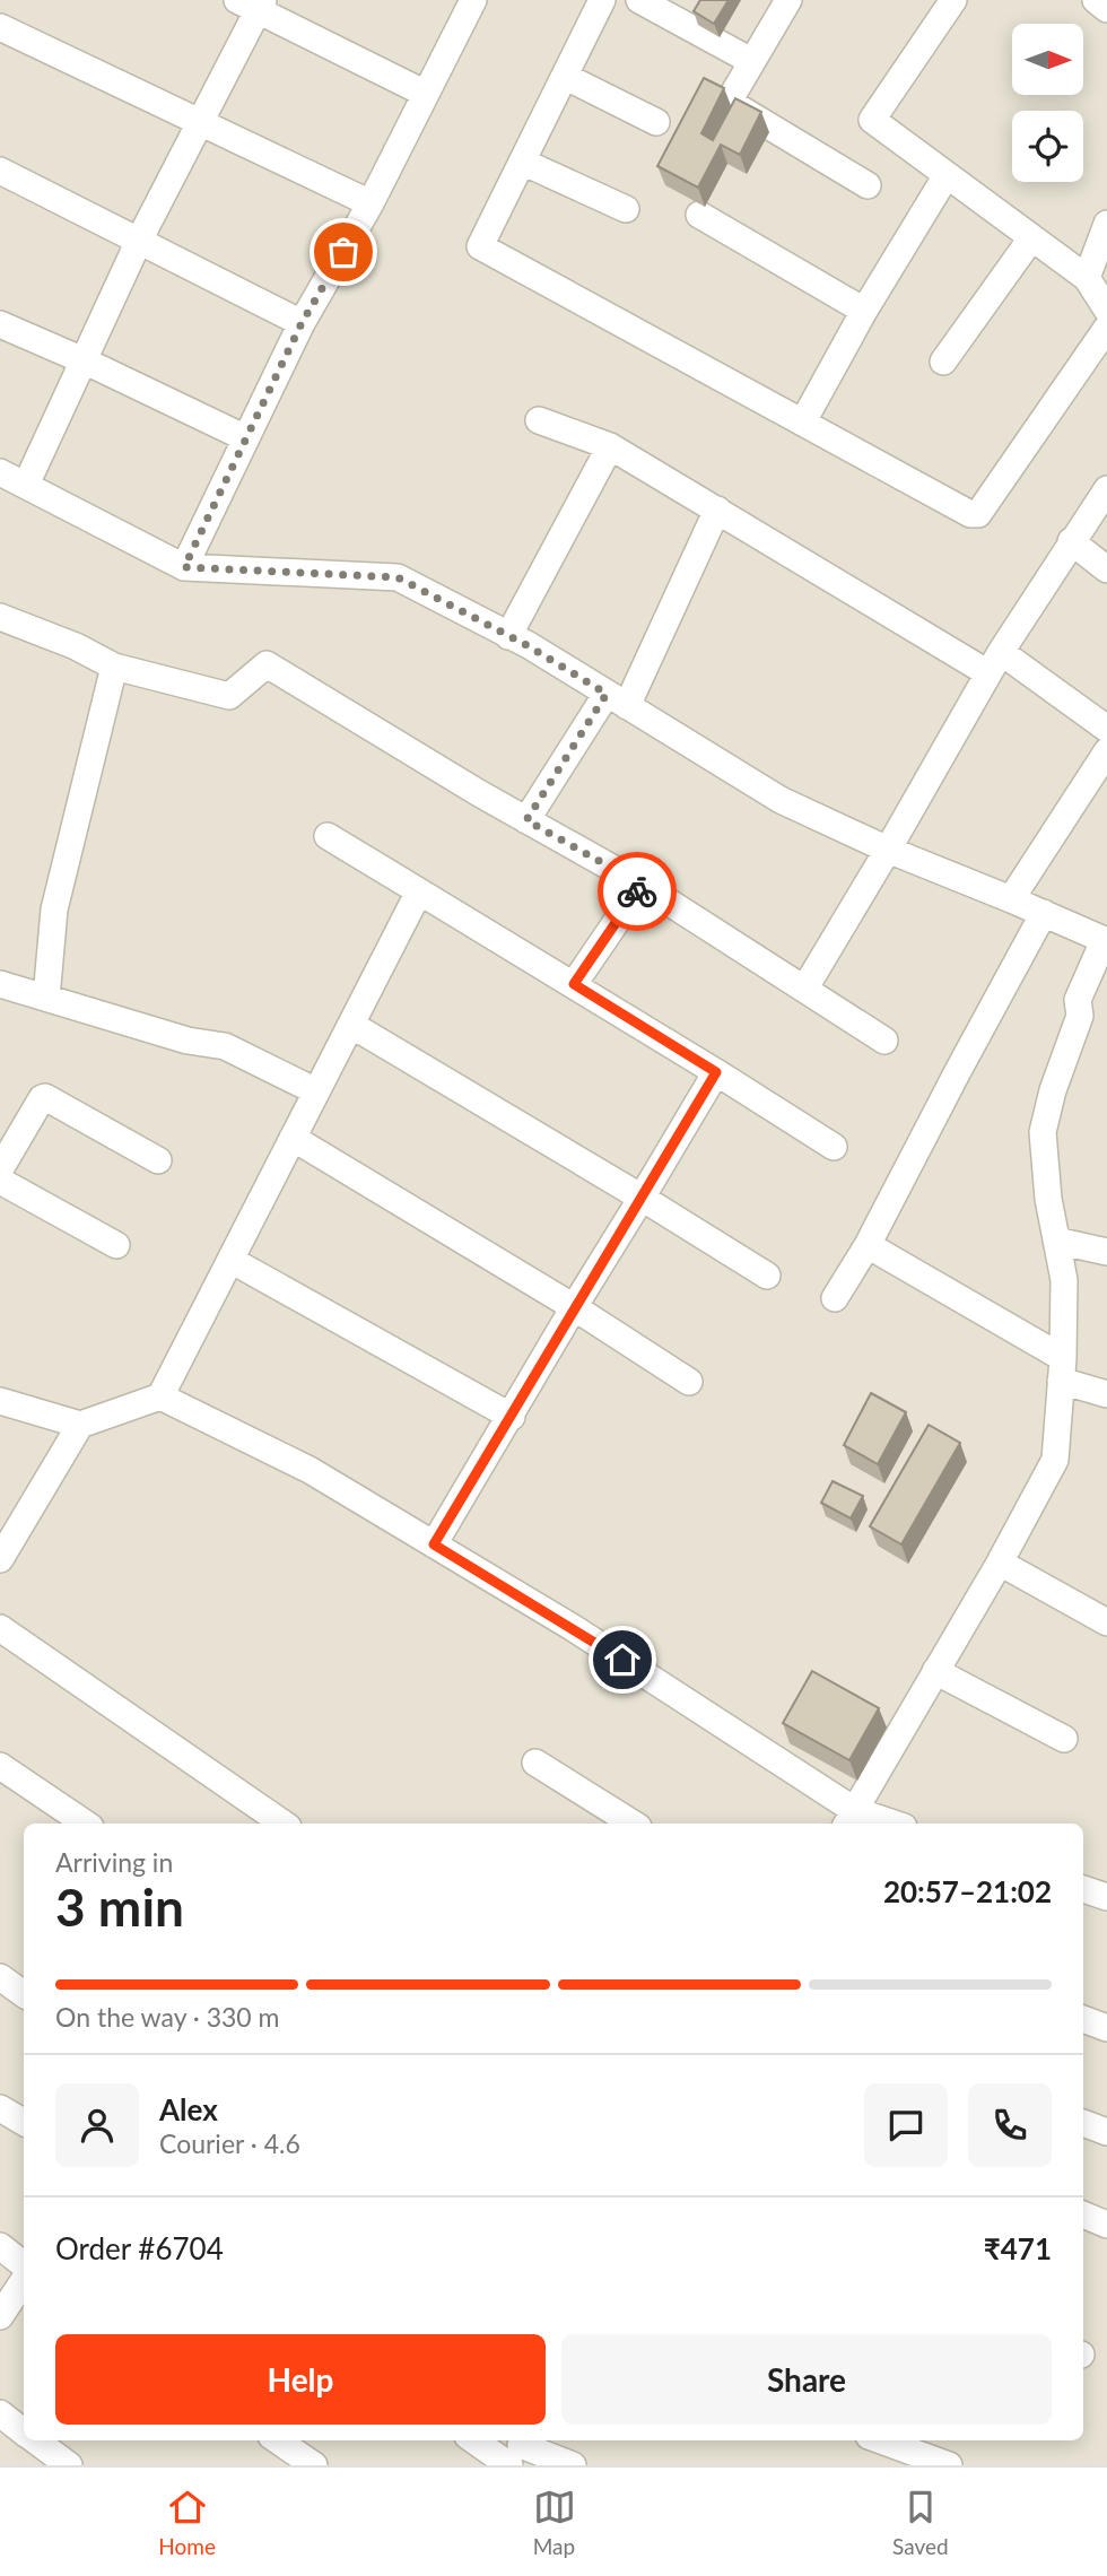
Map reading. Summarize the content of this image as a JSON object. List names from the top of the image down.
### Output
{
  "north": "right",
  "page": {
    "heading": ["3 min", "Arriving in", "20:57–21:02"],
    "panel": [
      "Alex",
      "Courier · 4.6",
      "Order #6704",
      "₹471"
    ],
    "bar": "On the way · 330 m",
    "buttons": ["Help", "Share"],
    "tabs": ["Home", "Map", "Saved"]
  }
}
